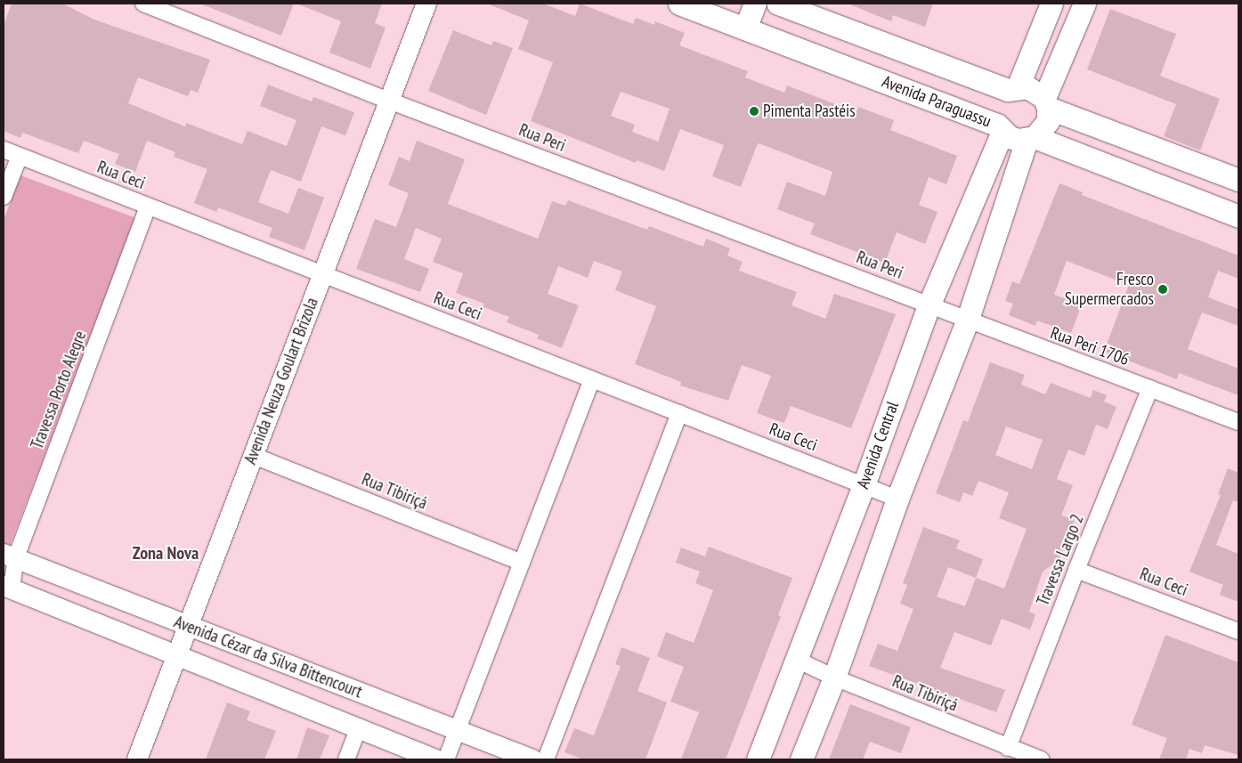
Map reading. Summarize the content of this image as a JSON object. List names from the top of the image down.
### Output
{
  "streets": {
    "main road": ["Avenida Paraguassu", "Avenida Central"],
    "street": [
      "Rua Peri",
      "Rua Ceci",
      "Rua Peri 1706",
      "Avenida Neuza Goulart Brizola",
      "Travessa Porto Alegre",
      "Rua Tibiriçá",
      "Travessa Largo 2",
      "Avenida Cézar da Silva Bittencourt"
    ]
  },
  "crossings": [
    ["Avenida Paraguassu", "Avenida Central"],
    ["Rua Peri", "Rua Peri 1706"],
    ["Rua Peri", "Avenida Neuza Goulart Brizola"],
    ["Rua Peri", "Avenida Central"],
    ["Rua Ceci", "Avenida Neuza Goulart Brizola"],
    ["Rua Ceci", "Travessa Porto Alegre"],
    ["Rua Ceci", "Avenida Central"],
    ["Rua Ceci", "Travessa Largo 2"],
    ["Rua Peri 1706", "Avenida Central"],
    ["Rua Peri 1706", "Travessa Largo 2"],
    ["Avenida Neuza Goulart Brizola", "Rua Tibiriçá"],
    ["Avenida Neuza Goulart Brizola", "Avenida Cézar da Silva Bittencourt"],
    ["Travessa Porto Alegre", "Avenida Cézar da Silva Bittencourt"],
    ["Avenida Central", "Rua Tibiriçá"],
    ["Rua Tibiriçá", "Travessa Largo 2"]
  ],
  "districts": ["Zona Nova"],
  "places": ["Pimenta Pastéis", "Fresco Supermercados"]
}
